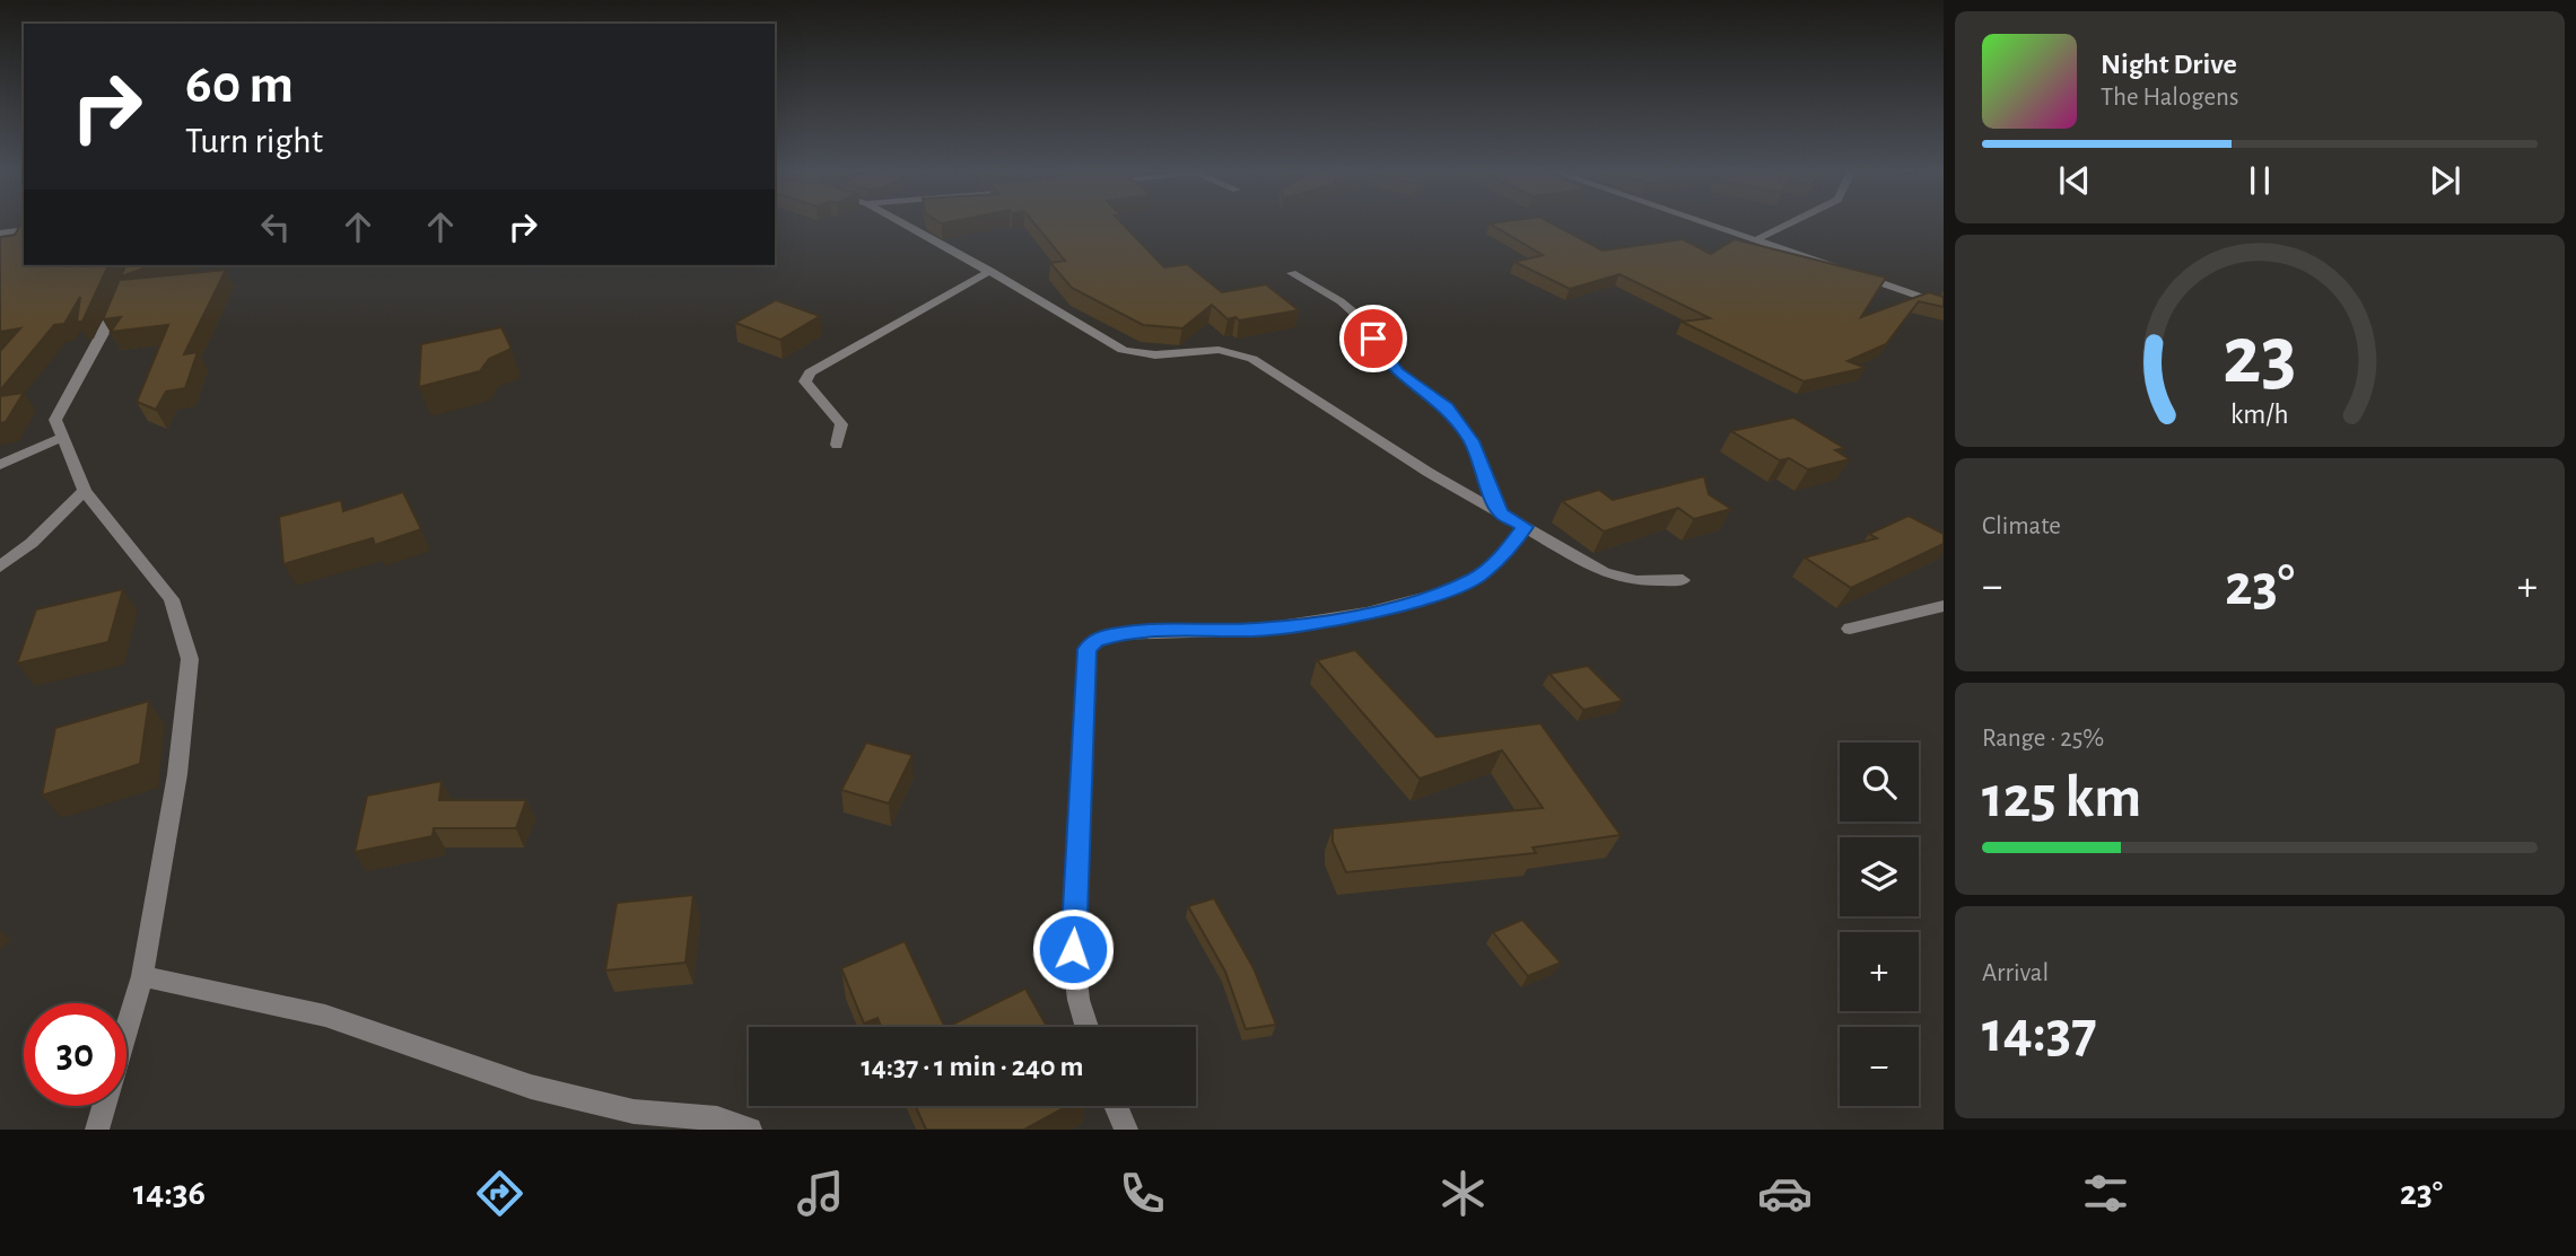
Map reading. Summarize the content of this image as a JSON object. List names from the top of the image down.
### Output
{
  "page": {
    "turn": ["60 m", "Turn right"],
    "song": ["Night Drive", "The Halogens"],
    "tile": [
      "Climate",
      ["Range · 25%", "125 km"],
      ["Arrival", "14:37"]
    ],
    "heat": ["−", "23°", "+"],
    "map_buttons": ["+", "−"],
    "limit": "30",
    "trip": "14:37 · 1 min · 240 m",
    "tabs": ["14:36", "23°"],
    "gauge": ["23", "km/h"]
  }
}
